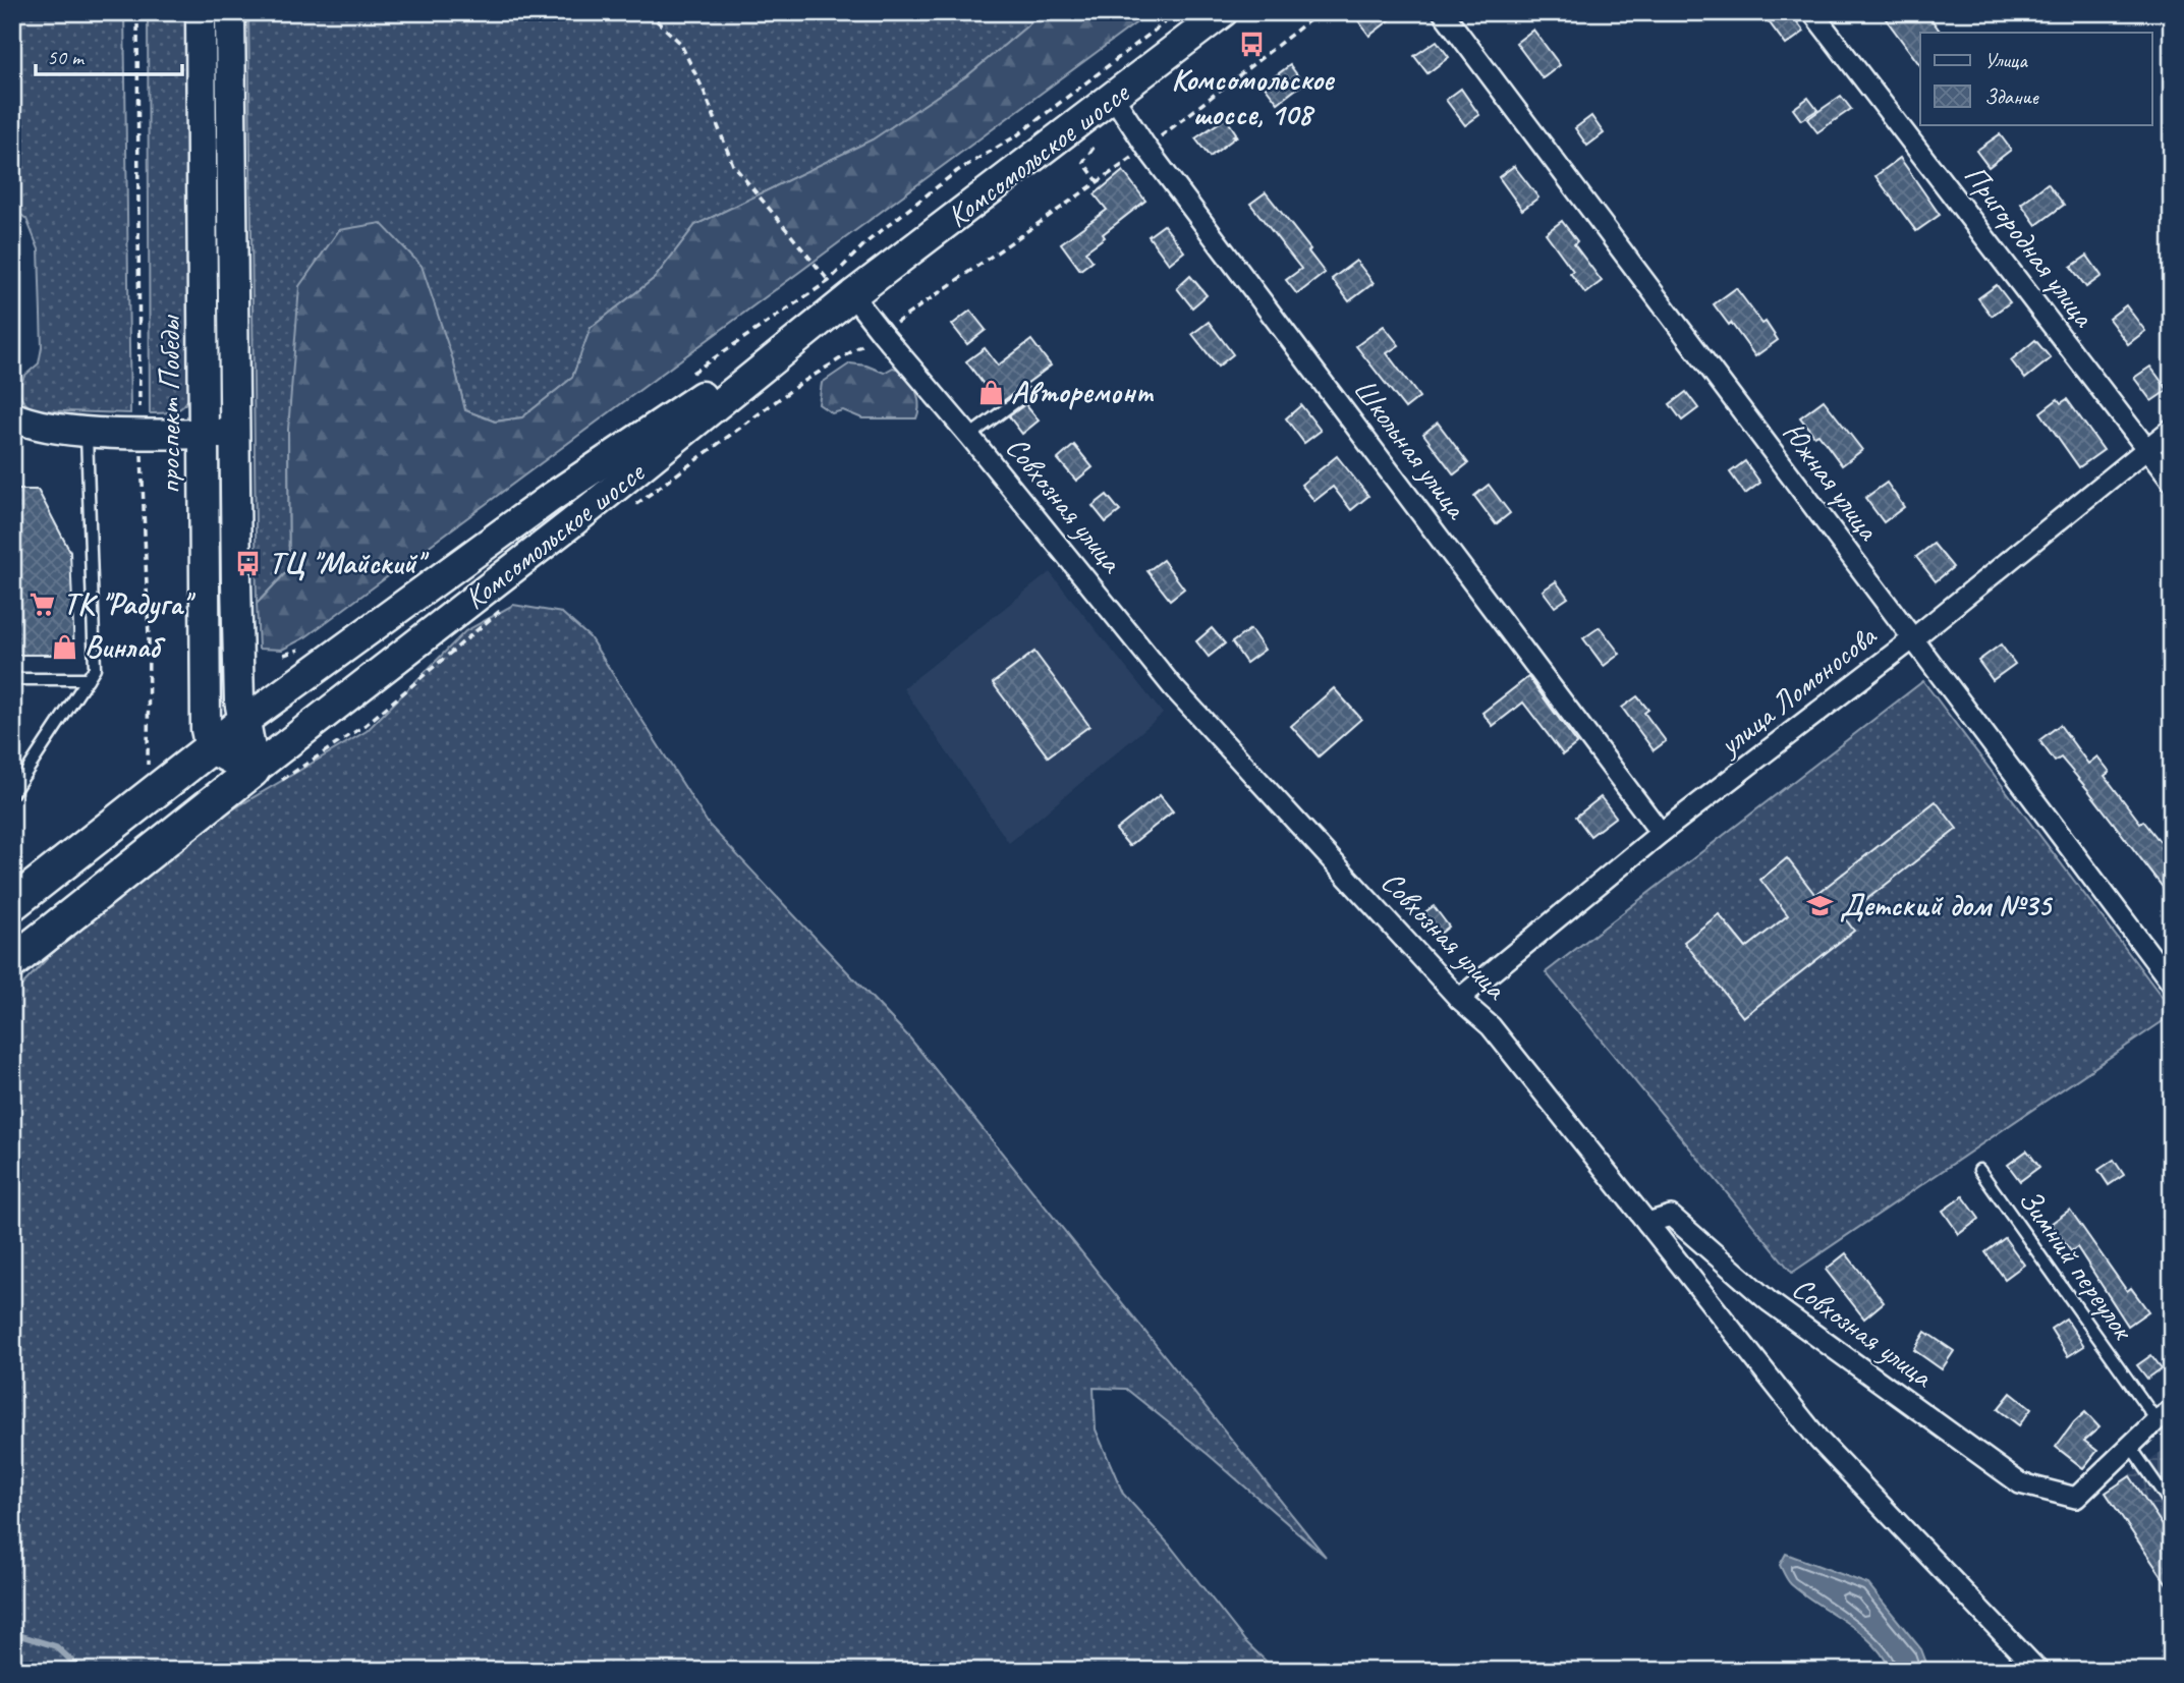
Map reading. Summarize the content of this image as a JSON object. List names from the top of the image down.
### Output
{
  "streets": {
    "main road": ["Комсомольское шоссе", "проспект Победы"],
    "street": [
      "Пригородная улица",
      "Школьная улица",
      "Южная улица",
      "Совхозная улица",
      "улица Ломоносова"
    ],
    "lane": ["Зимний переулок"]
  },
  "crossings": [
    ["Комсомольское шоссе", "проспект Победы"],
    ["Комсомольское шоссе", "Школьная улица"],
    ["Комсомольское шоссе", "Совхозная улица"],
    ["Пригородная улица", "улица Ломоносова"],
    ["Школьная улица", "улица Ломоносова"],
    ["Южная улица", "улица Ломоносова"],
    ["Совхозная улица", "улица Ломоносова"]
  ],
  "places": {
    "bus stop": ["Комсомольское шоссе, 108", "ТЦ \"Майский\""],
    "shop": ["Авторемонт", "Винлаб"],
    "supermarket": ["ТК \"Радуга\""],
    "school or university": ["Детский дом №35"]
  },
  "legend": ["Улица", "Здание"],
  "scale_bar": "50 m"
}
